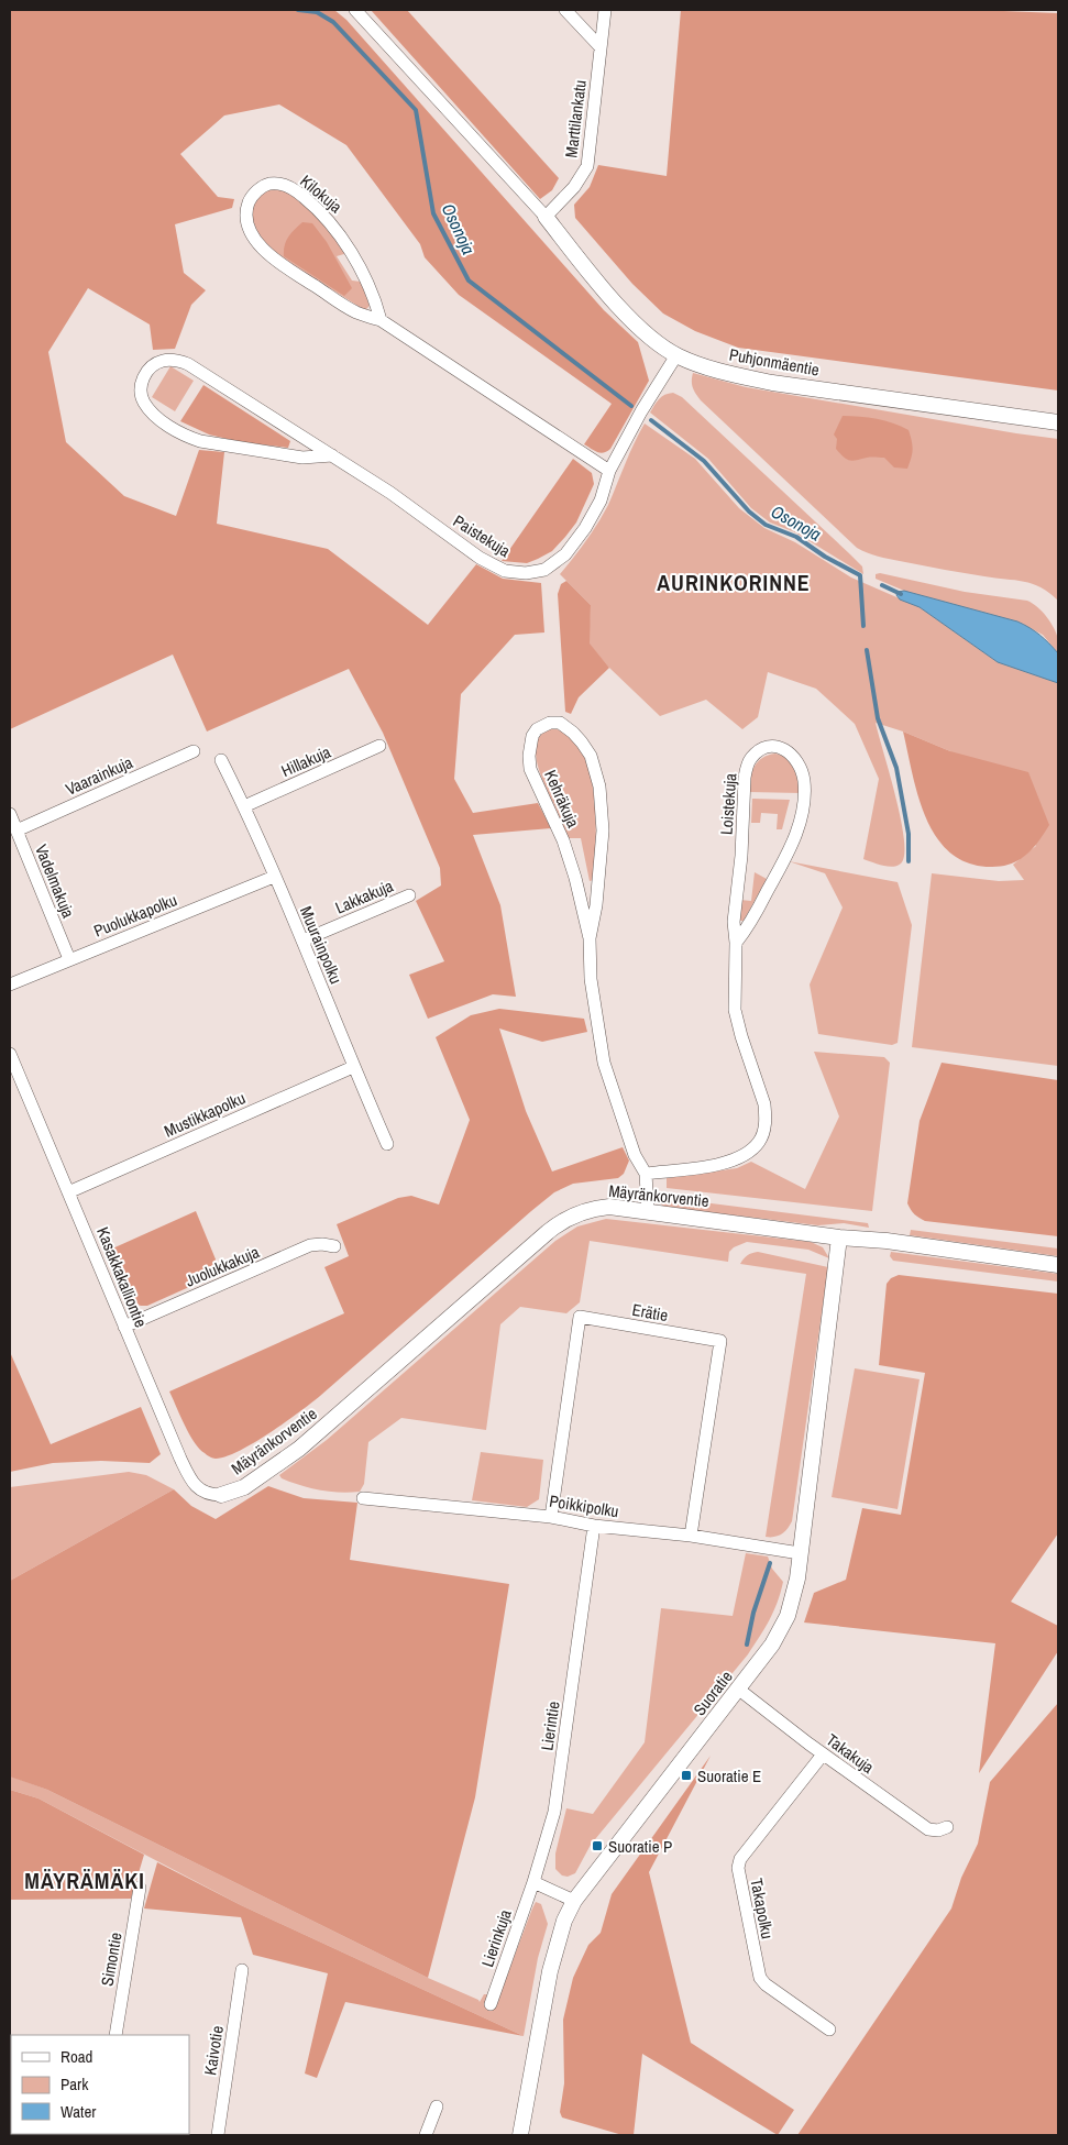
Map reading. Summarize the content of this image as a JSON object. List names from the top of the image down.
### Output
{
  "streets": {
    "street": [
      "Marttilankatu",
      "Kilokuja",
      "Puhjonmäentie",
      "Paistekuja",
      "Hillakuja",
      "Vaarainkuja",
      "Kehräkuja",
      "Loistekuja",
      "Vadelmakuja",
      "Lakkakuja",
      "Puolukkapolku",
      "Muurainpolku",
      "Mustikkapolku",
      "Mäyränkorventie",
      "Juolukkakuja",
      "Kasakkakalliontie",
      "Erätie",
      "Poikkipolku",
      "Suoratie",
      "Lierintie",
      "Takakuja",
      "Takapolku",
      "Lierinkuja",
      "Simontie",
      "Kaivotie"
    ]
  },
  "crossings": [
    ["Marttilankatu", "Puhjonmäentie"],
    ["Kilokuja", "Paistekuja"],
    ["Puhjonmäentie", "Paistekuja"],
    ["Hillakuja", "Muurainpolku"],
    ["Vaarainkuja", "Vadelmakuja"],
    ["Kehräkuja", "Loistekuja"],
    ["Kehräkuja", "Mäyränkorventie"],
    ["Vadelmakuja", "Puolukkapolku"],
    ["Lakkakuja", "Muurainpolku"],
    ["Puolukkapolku", "Muurainpolku"],
    ["Muurainpolku", "Mustikkapolku"],
    ["Mustikkapolku", "Kasakkakalliontie"],
    ["Mäyränkorventie", "Kasakkakalliontie"],
    ["Mäyränkorventie", "Suoratie"],
    ["Juolukkakuja", "Kasakkakalliontie"],
    ["Erätie", "Poikkipolku"],
    ["Poikkipolku", "Suoratie"],
    ["Poikkipolku", "Lierintie"],
    ["Suoratie", "Takakuja"],
    ["Lierintie", "Lierinkuja"],
    ["Takakuja", "Takapolku"]
  ],
  "districts": ["AURINKORINNE", "MÄYRÄMÄKI"],
  "water": ["Osonoja"],
  "places": {
    "transit": ["Suoratie E", "Suoratie P"]
  },
  "legend": ["Road", "Park", "Water"]
}
